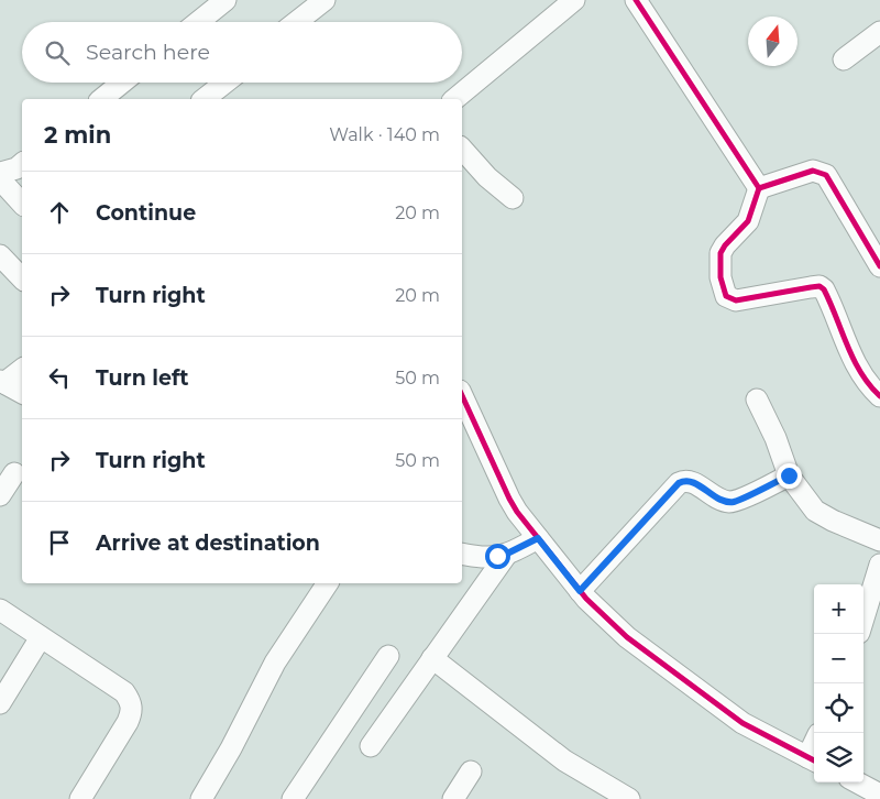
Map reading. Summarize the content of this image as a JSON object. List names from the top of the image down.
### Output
{
  "north": "top",
  "page": {
    "search": "Search here",
    "heading": ["2 min", "Walk · 140 m"],
    "list": [
      ["Continue", "20 m"],
      ["Turn right", "20 m"],
      ["Turn left", "50 m"],
      ["Turn right", "50 m"],
      "Arrive at destination"
    ],
    "map_buttons": ["+", "−"]
  }
}
